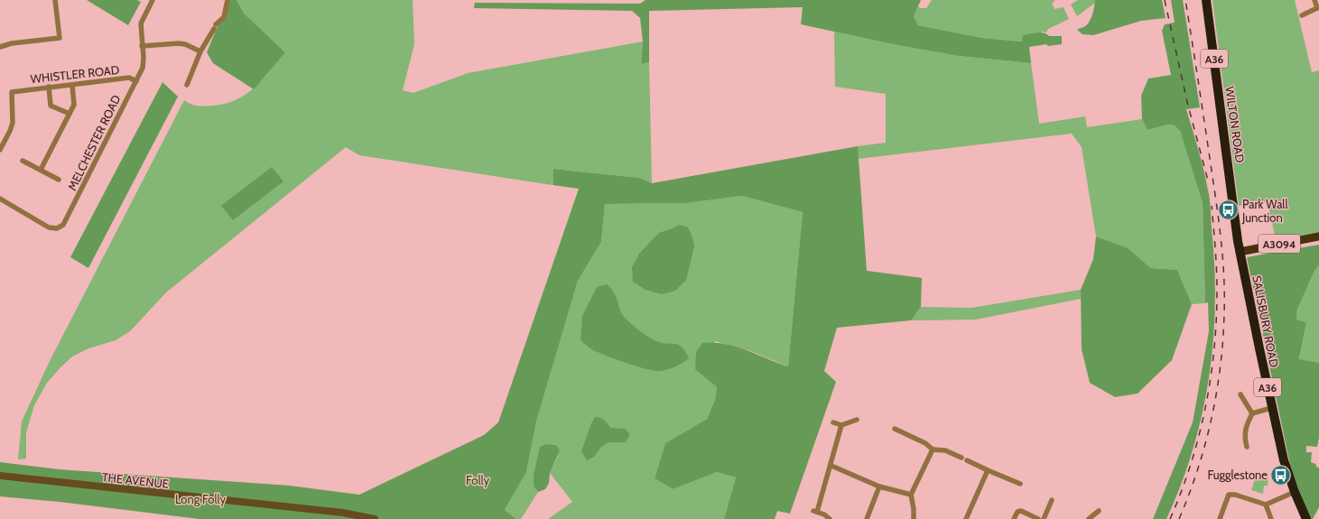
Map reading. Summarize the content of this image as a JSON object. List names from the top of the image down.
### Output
{
  "streets": {
    "highway": ["A36", "WILTON ROAD", "SALISBURY ROAD"],
    "main road": ["A3094"],
    "street": ["WHISTLER ROAD", "MELCHESTER ROAD", "THE AVENUE"]
  },
  "crossings": [
    ["WHISTLER ROAD", "MELCHESTER ROAD"],
    ["WILTON ROAD", "A3094"],
    ["WILTON ROAD", "SALISBURY ROAD"],
    ["A3094", "SALISBURY ROAD"]
  ],
  "parks": ["Folly", "Long Folly"],
  "places": {
    "bus stop": ["Park Wall Junction", "Fugglestone"]
  }
}
